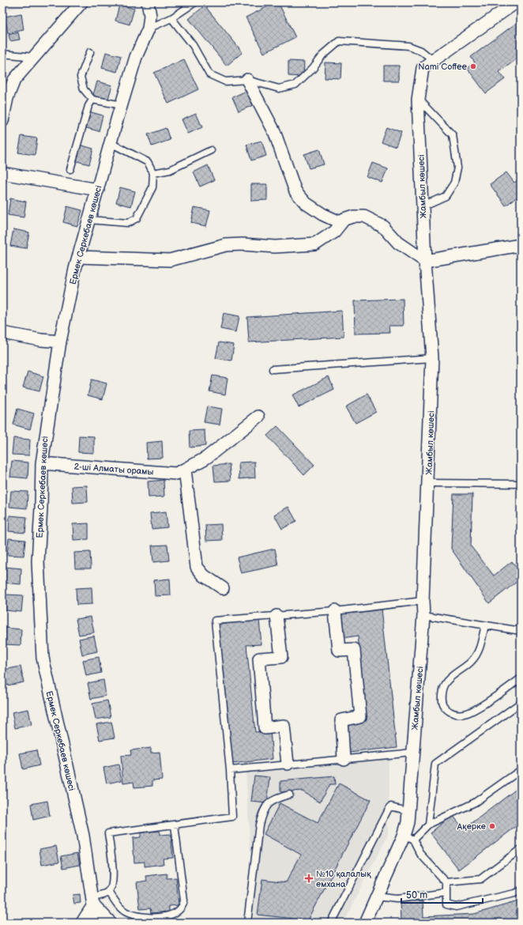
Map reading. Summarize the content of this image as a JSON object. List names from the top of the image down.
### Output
{
  "streets": {
    "street": ["Жамбыл көшесі", "Ермек Серкебаев көшесі", "2-ші Алматы орамы"]
  },
  "crossings": [
    ["Ермек Серкебаев көшесі", "2-ші Алматы орамы"]
  ],
  "places": {
    "other": ["Nami Coffee", "Ақерке"],
    "health": ["№10 қалалық емхана"]
  },
  "scale_bar": "50 m"
}
